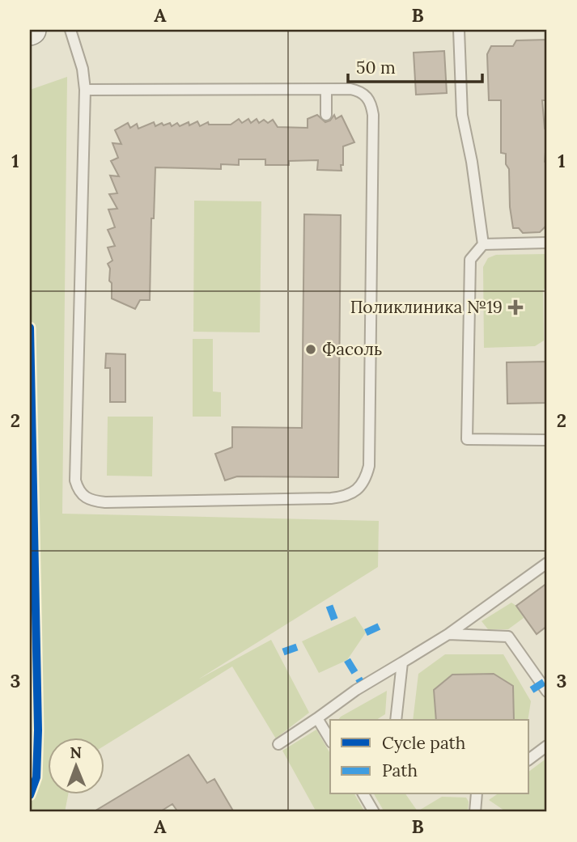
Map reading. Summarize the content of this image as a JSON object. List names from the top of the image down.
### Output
{
  "places": {
    "health": ["Поликлиника №19"],
    "other": ["Фасоль"]
  },
  "legend": ["Cycle path", "Path"],
  "scale_bar": "50 m",
  "north": "top",
  "grid": {
    "columns": ["A", "B"],
    "rows": ["1", "2", "3"]
  }
}
